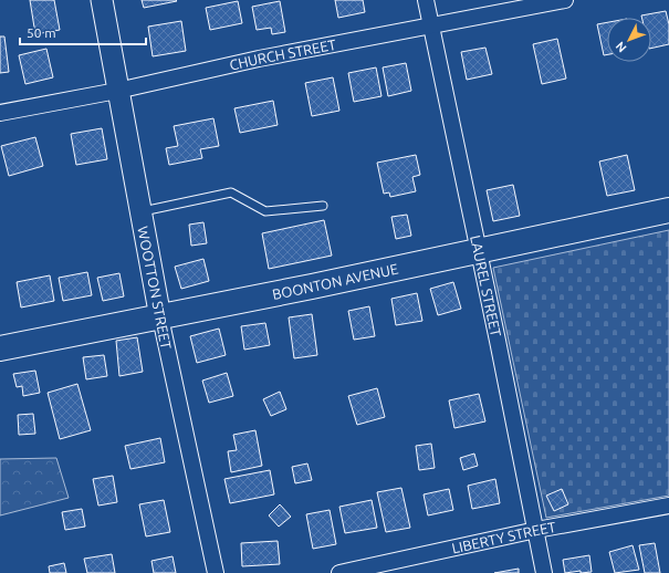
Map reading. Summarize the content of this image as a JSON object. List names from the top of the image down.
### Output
{
  "streets": {
    "main road": ["BOONTON AVENUE"],
    "street": [
      "CHURCH STREET",
      "LAUREL STREET",
      "WOOTTON STREET",
      "LIBERTY STREET"
    ]
  },
  "crossings": [
    ["CHURCH STREET", "LAUREL STREET"],
    ["CHURCH STREET", "WOOTTON STREET"],
    ["BOONTON AVENUE", "LAUREL STREET"],
    ["BOONTON AVENUE", "WOOTTON STREET"],
    ["LAUREL STREET", "LIBERTY STREET"]
  ],
  "scale_bar": "50 m",
  "north": "bottom left"
}
